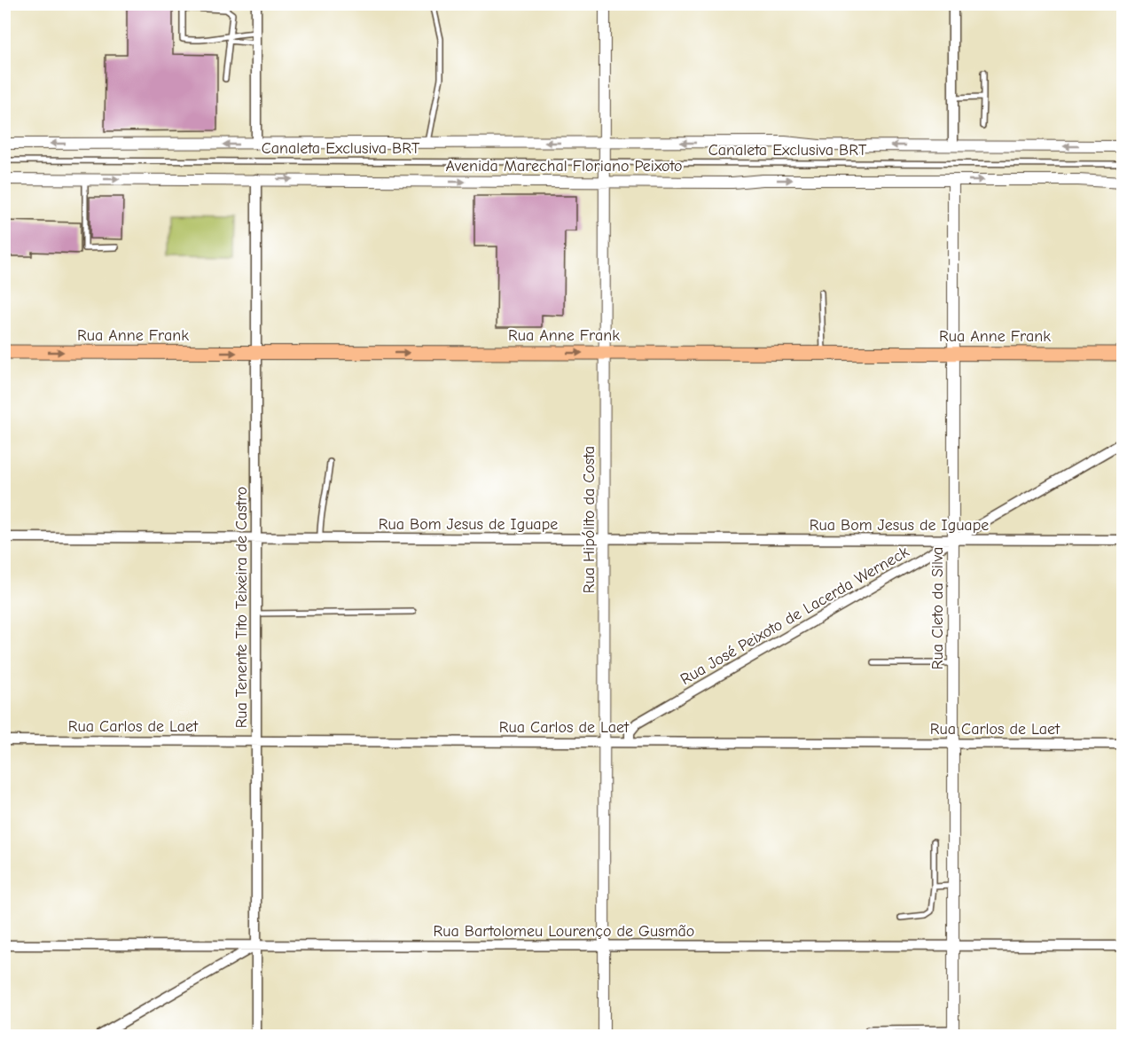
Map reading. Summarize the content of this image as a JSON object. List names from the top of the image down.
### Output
{
  "streets": {
    "main road": ["Rua Anne Frank"],
    "street": [
      "Avenida Marechal Floriano Peixoto",
      "Rua Hipólito da Costa",
      "Rua Bom Jesus de Iguape",
      "Rua Tenente Tito Teixeira de Castro",
      "Rua Cleto da Silva",
      "Rua José Peixoto de Lacerda Werneck",
      "Rua Carlos de Laet",
      "Rua Bartolomeu Lourenço de Gusmão"
    ],
    "lane": ["Canaleta Exclusiva BRT"]
  },
  "crossings": [
    ["Canaleta Exclusiva BRT", "Rua Hipólito da Costa"],
    ["Avenida Marechal Floriano Peixoto", "Rua Hipólito da Costa"],
    ["Avenida Marechal Floriano Peixoto", "Rua Tenente Tito Teixeira de Castro"],
    ["Avenida Marechal Floriano Peixoto", "Rua Cleto da Silva"],
    ["Rua Anne Frank", "Rua Hipólito da Costa"],
    ["Rua Anne Frank", "Rua Tenente Tito Teixeira de Castro"],
    ["Rua Anne Frank", "Rua Cleto da Silva"],
    ["Rua Hipólito da Costa", "Rua Bom Jesus de Iguape"],
    ["Rua Hipólito da Costa", "Rua Carlos de Laet"],
    ["Rua Hipólito da Costa", "Rua Bartolomeu Lourenço de Gusmão"],
    ["Rua Bom Jesus de Iguape", "Rua Tenente Tito Teixeira de Castro"],
    ["Rua Bom Jesus de Iguape", "Rua Cleto da Silva"],
    ["Rua Bom Jesus de Iguape", "Rua José Peixoto de Lacerda Werneck"],
    ["Rua Tenente Tito Teixeira de Castro", "Rua Carlos de Laet"],
    ["Rua Tenente Tito Teixeira de Castro", "Rua Bartolomeu Lourenço de Gusmão"],
    ["Rua Cleto da Silva", "Rua José Peixoto de Lacerda Werneck"],
    ["Rua Cleto da Silva", "Rua Carlos de Laet"],
    ["Rua Cleto da Silva", "Rua Bartolomeu Lourenço de Gusmão"],
    ["Rua José Peixoto de Lacerda Werneck", "Rua Carlos de Laet"]
  ],
  "one_way": ["Rua Anne Frank"]
}
